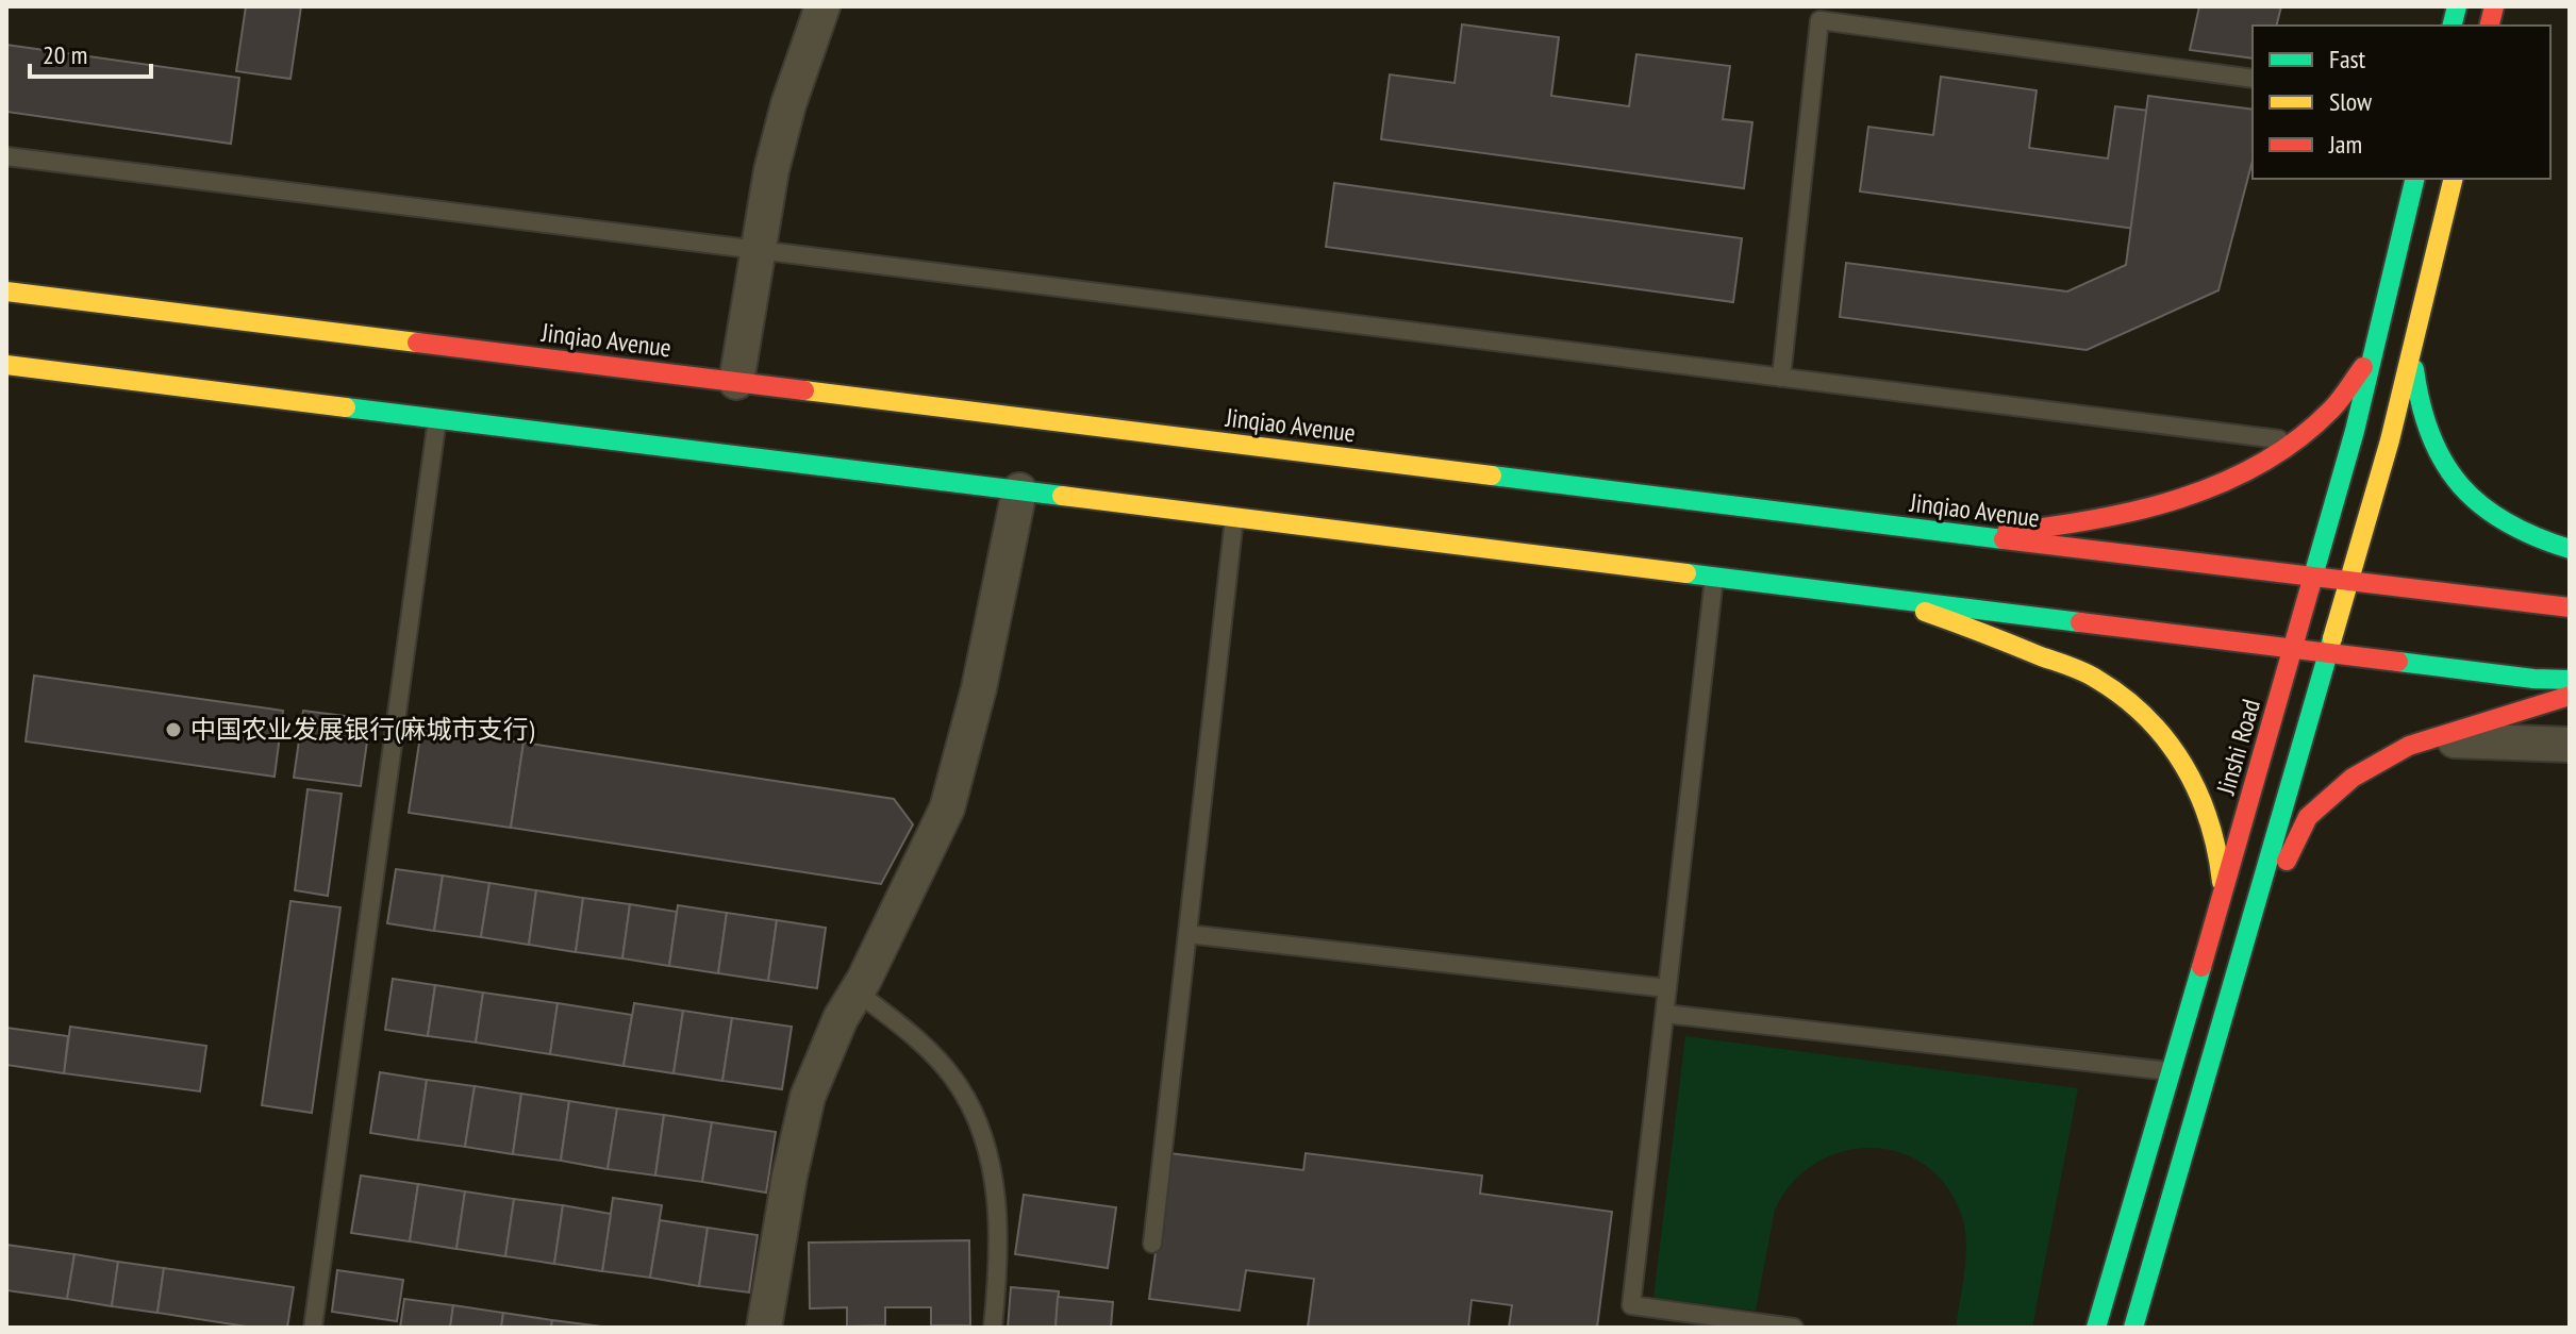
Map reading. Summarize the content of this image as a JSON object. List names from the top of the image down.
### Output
{
  "streets": {
    "main road": ["Jinqiao Avenue", "Jinshi Road"]
  },
  "crossings": [
    ["Jinqiao Avenue", "Jinshi Road"]
  ],
  "places": ["中国农业发展银行(麻城市支行)"],
  "legend": ["Fast", "Slow", "Jam"],
  "scale_bar": "20 m"
}
